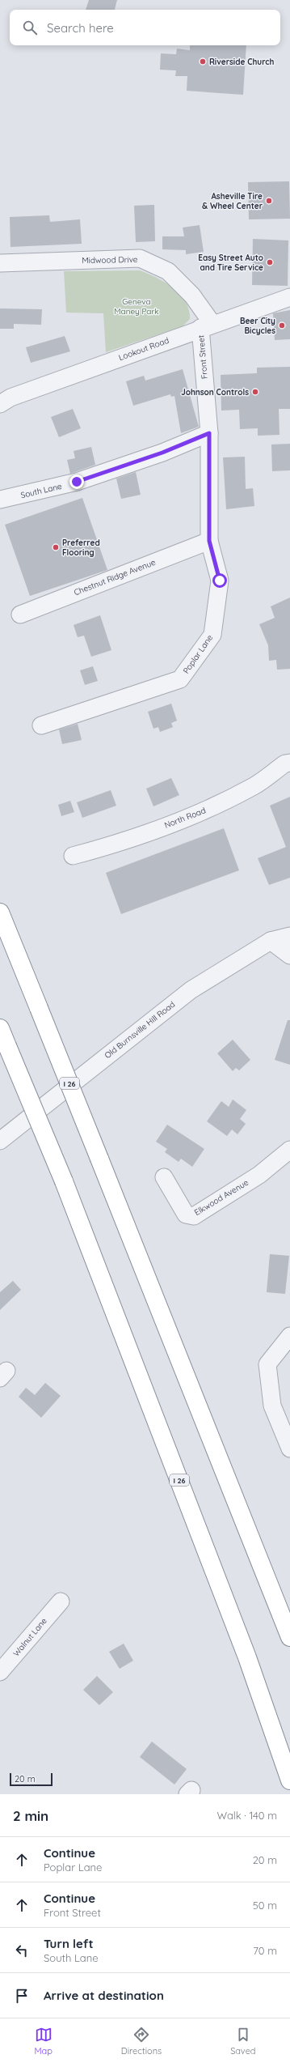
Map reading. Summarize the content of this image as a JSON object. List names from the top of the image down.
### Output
{
  "streets": {
    "highway": ["I 26"],
    "street": [
      "Midwood Drive",
      "Lookout Road",
      "Front Street",
      "South Lane",
      "Chestnut Ridge Avenue",
      "Poplar Lane",
      "North Road",
      "Old Burnsville Hill Road",
      "Elkwood Avenue",
      "Walnut Lane"
    ]
  },
  "crossings": [
    ["Midwood Drive", "Lookout Road"],
    ["Midwood Drive", "Front Street"],
    ["Lookout Road", "Front Street"],
    ["Front Street", "South Lane"],
    ["Front Street", "Chestnut Ridge Avenue"],
    ["Front Street", "Poplar Lane"],
    ["Chestnut Ridge Avenue", "Poplar Lane"]
  ],
  "parks": ["Geneva Maney Park"],
  "places": [
    "Riverside Church",
    "Asheville Tire & Wheel Center",
    "Easy Street Auto and Tire Service",
    "Beer City Bicycles",
    "Johnson Controls",
    "Preferred Flooring"
  ],
  "scale_bar": "20 m",
  "page": {
    "search": "Search here",
    "scale": "20 m",
    "heading": ["2 min", "Walk · 140 m"],
    "list": [
      ["Continue", "Poplar Lane", "20 m"],
      ["Continue", "Front Street", "50 m"],
      ["Turn left", "South Lane", "70 m"],
      "Arrive at destination"
    ],
    "nav": ["Map", "Directions", "Saved"]
  }
}
